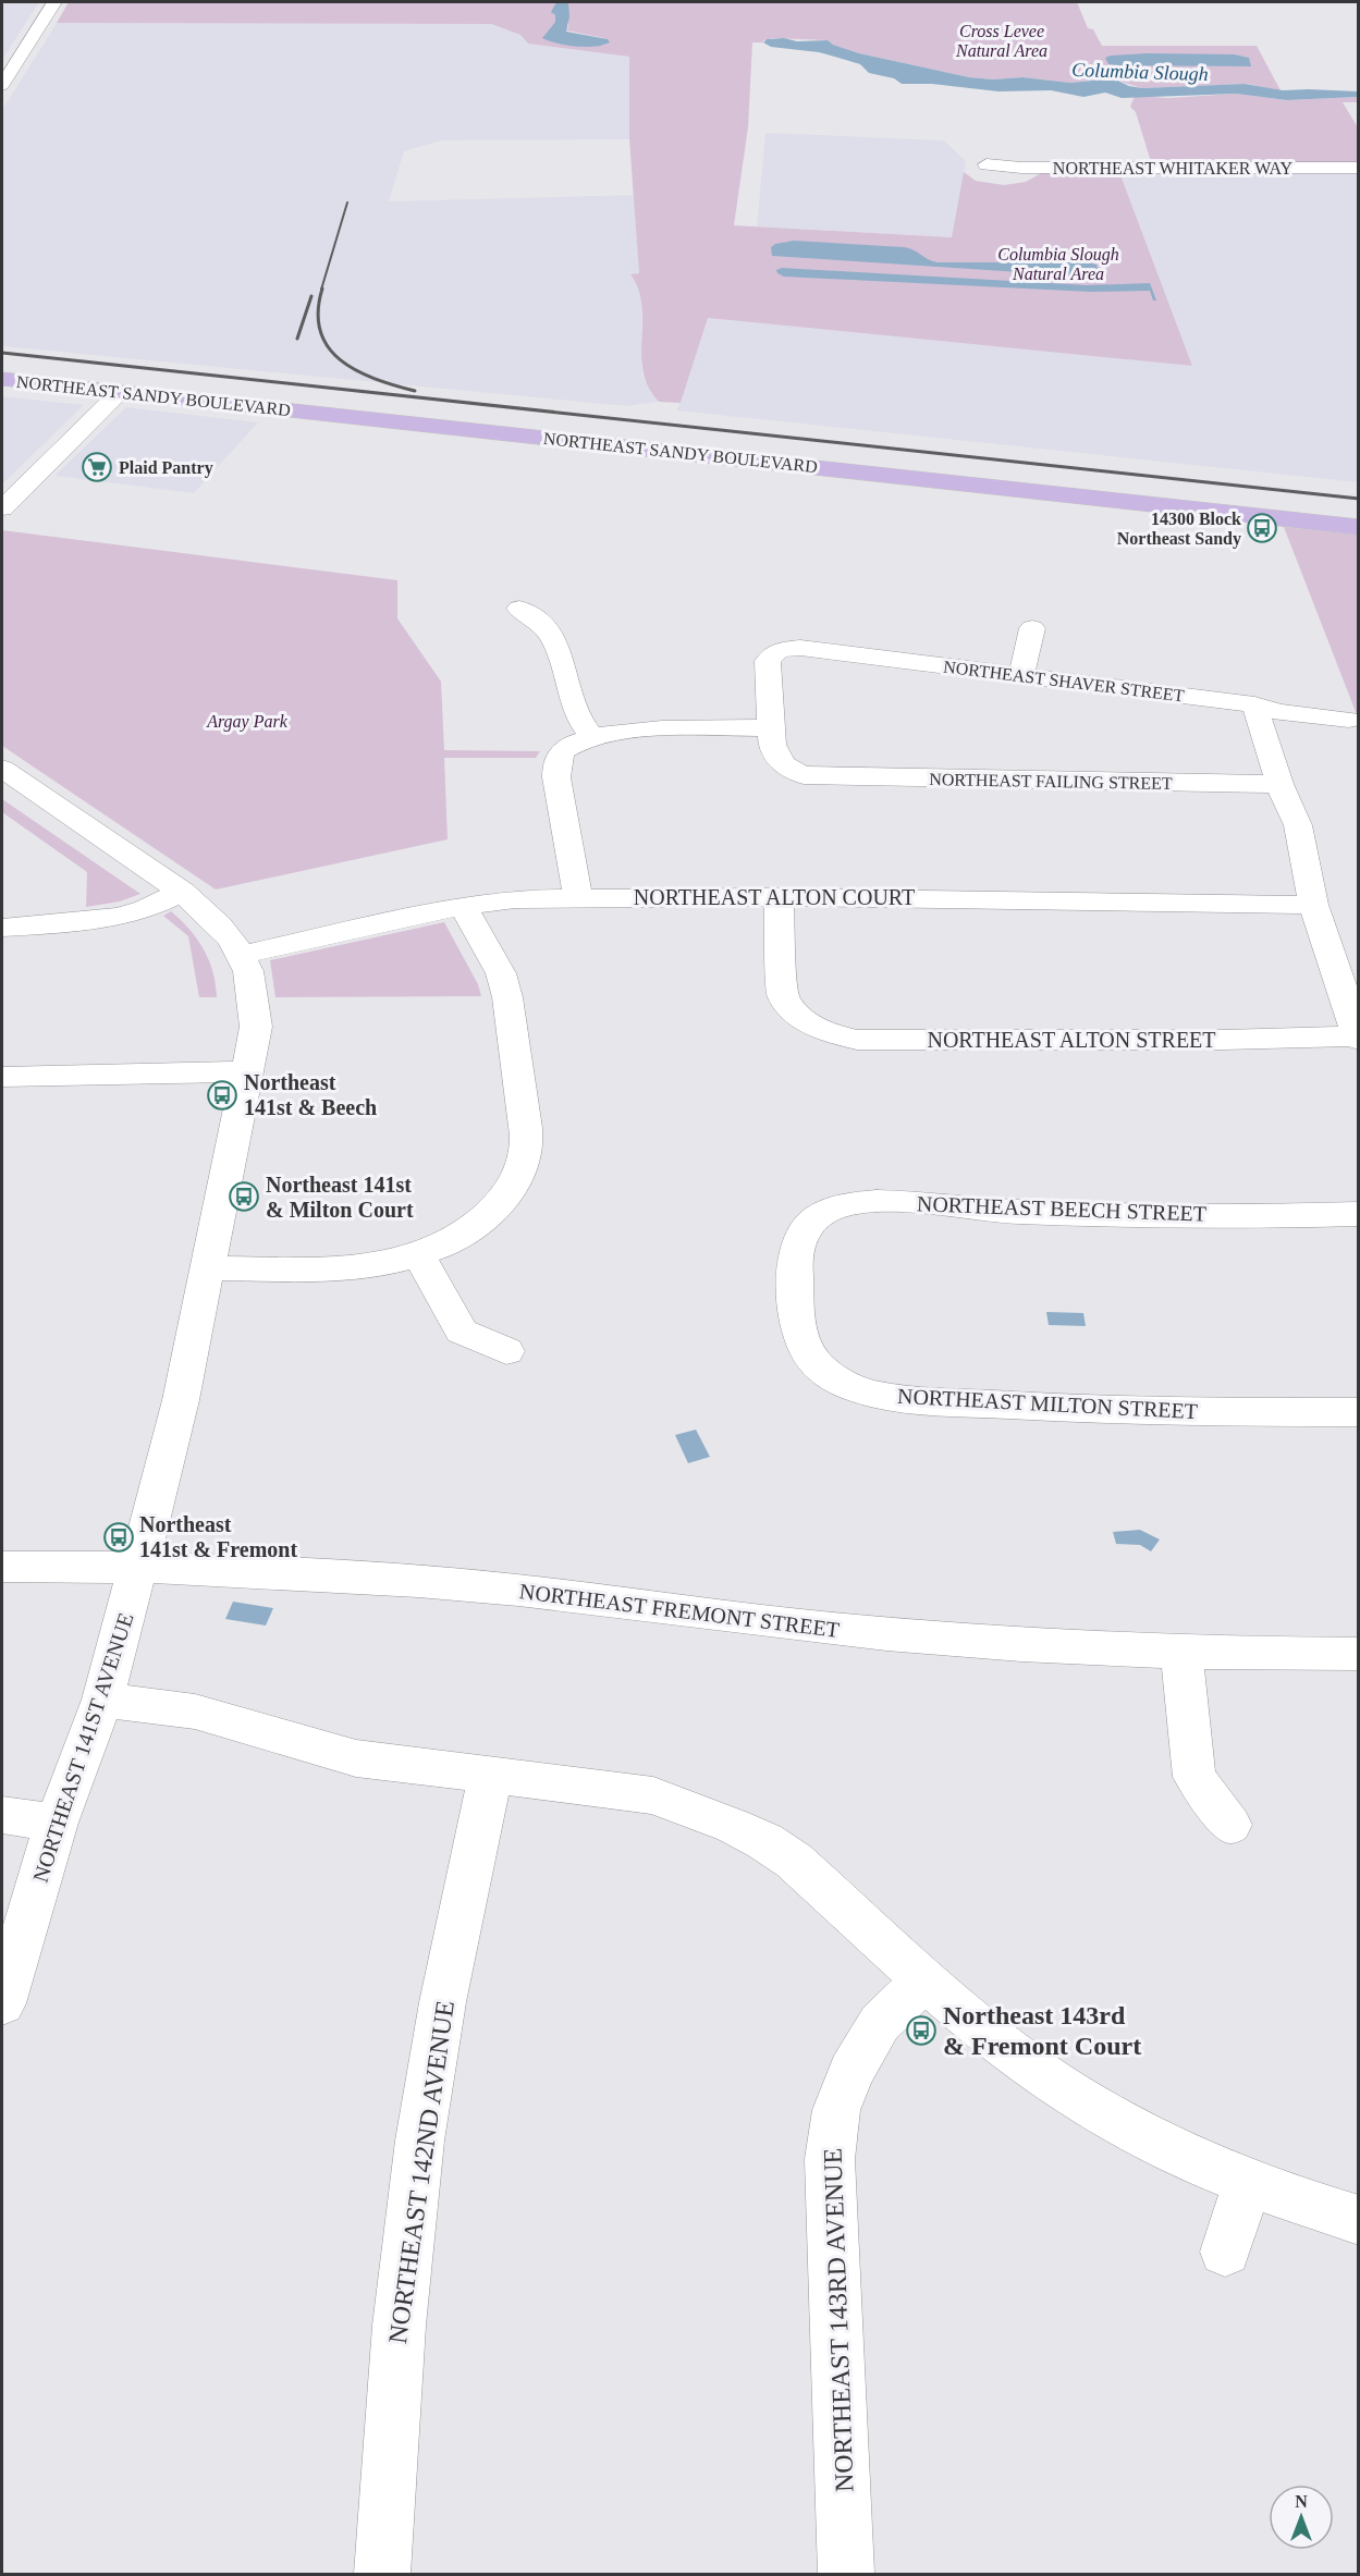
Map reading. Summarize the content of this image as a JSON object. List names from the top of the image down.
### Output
{
  "streets": {
    "main road": ["NORTHEAST SANDY BOULEVARD"],
    "street": [
      "NORTHEAST WHITAKER WAY",
      "NORTHEAST SHAVER STREET",
      "NORTHEAST FAILING STREET",
      "NORTHEAST ALTON COURT",
      "NORTHEAST ALTON STREET",
      "NORTHEAST BEECH STREET",
      "NORTHEAST MILTON STREET",
      "NORTHEAST FREMONT STREET",
      "NORTHEAST 141ST AVENUE",
      "NORTHEAST 142ND AVENUE",
      "NORTHEAST 143RD AVENUE"
    ]
  },
  "crossings": [
    ["NORTHEAST SHAVER STREET", "NORTHEAST FAILING STREET"],
    ["NORTHEAST ALTON COURT", "NORTHEAST ALTON STREET"],
    ["NORTHEAST ALTON COURT", "NORTHEAST 141ST AVENUE"],
    ["NORTHEAST BEECH STREET", "NORTHEAST MILTON STREET"],
    ["NORTHEAST FREMONT STREET", "NORTHEAST 141ST AVENUE"]
  ],
  "water": ["Columbia Slough"],
  "parks": ["Cross Levee Natural Area", "Columbia Slough Natural Area", "Argay Park"],
  "places": {
    "supermarket": ["Plaid Pantry"],
    "bus stop": [
      "14300 Block Northeast Sandy",
      "Northeast 141st & Beech",
      "Northeast 141st & Milton Court",
      "Northeast 141st & Fremont",
      "Northeast 143rd & Fremont Court"
    ]
  },
  "north": "top"
}
